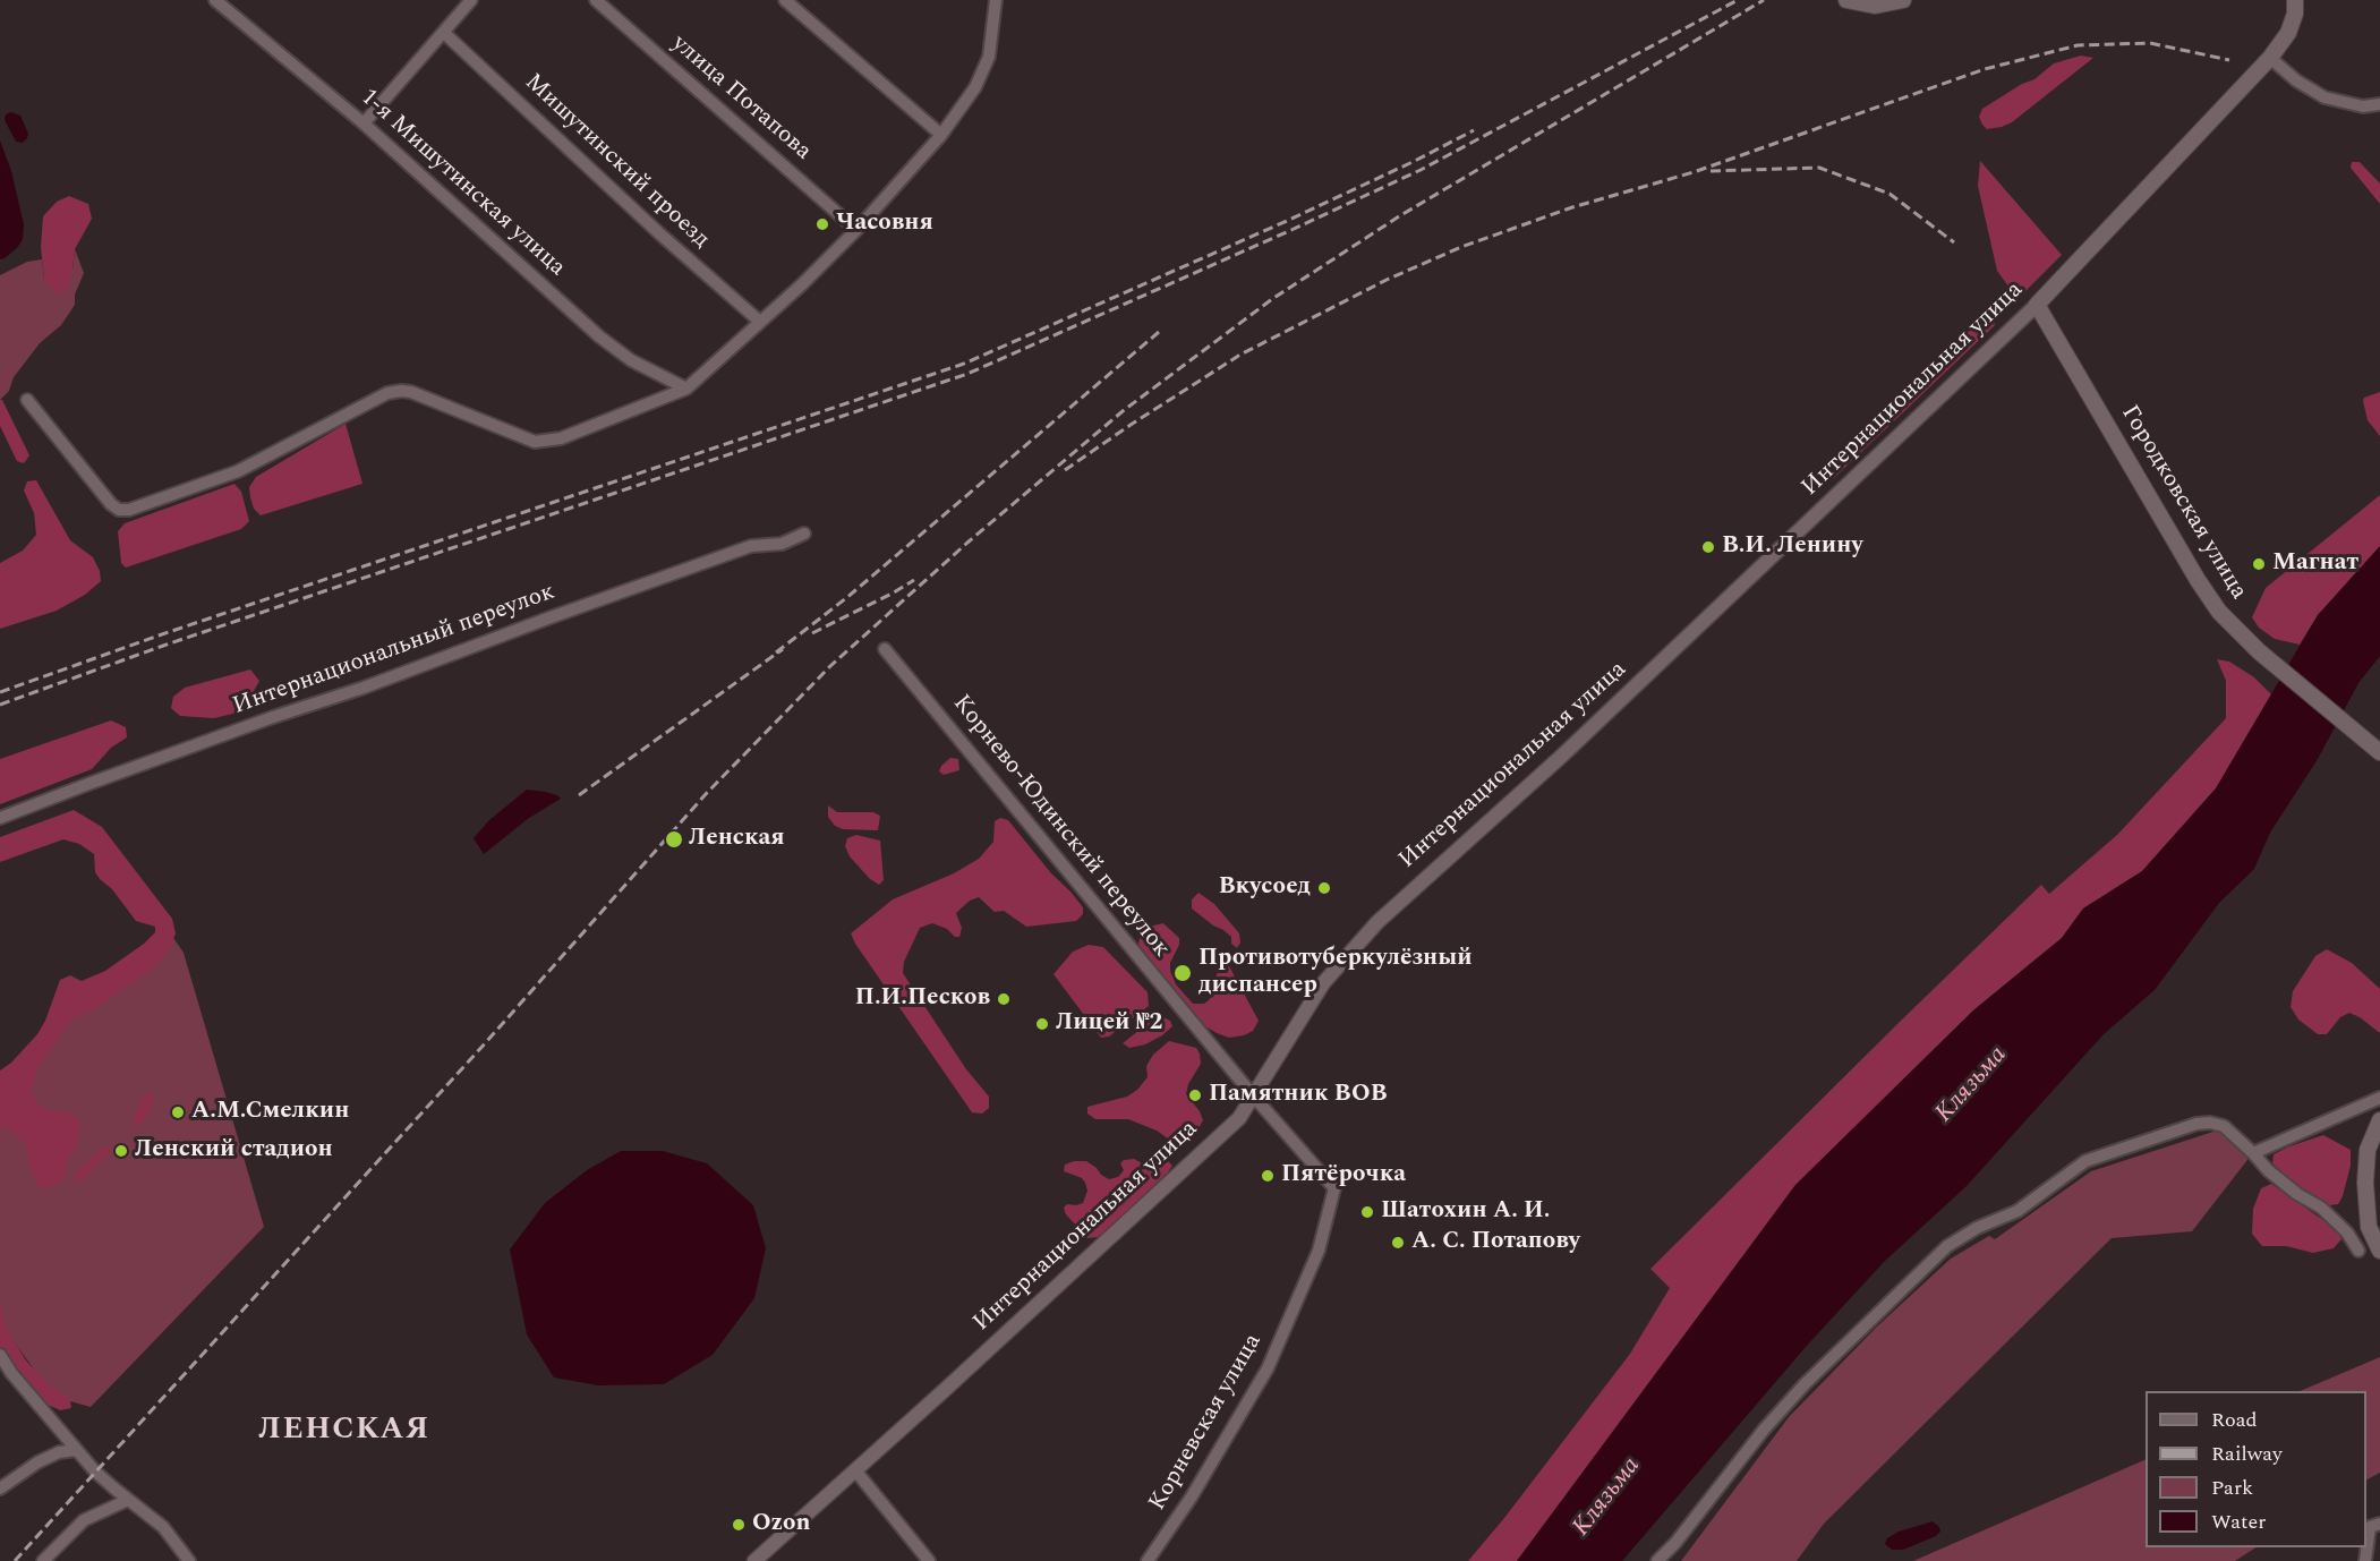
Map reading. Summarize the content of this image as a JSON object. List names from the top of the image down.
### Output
{
  "streets": {
    "main road": ["Интернациональная улица", "Городковская улица"],
    "street": [
      "улица Потапова",
      "Мишутинский проезд",
      "1-я Мишутинская улица",
      "Интернациональный переулок",
      "Корнево-Юдинский переулок",
      "Корневская улица"
    ]
  },
  "crossings": [
    ["Интернациональная улица", "Городковская улица"],
    ["Интернациональная улица", "Корнево-Юдинский переулок"],
    ["Интернациональная улица", "Корневская улица"],
    ["Корнево-Юдинский переулок", "Корневская улица"]
  ],
  "districts": ["ЛЕНСКАЯ"],
  "water": ["Клязьма"],
  "places": [
    "Часовня",
    "В.И. Ленину",
    "Магнат",
    "Ленская",
    "Вкусоед",
    "Противотуберкулёзный диспансер",
    "П.И.Песков",
    "Лицей №2",
    "Памятник ВОВ",
    "А.М.Смелкин",
    "Ленский стадион",
    "Пятёрочка",
    "Шатохин А. И.",
    "А. С. Потапову",
    "Ozon"
  ],
  "legend": [
    "Road",
    "Railway",
    "Park",
    "Water"
  ]
}
